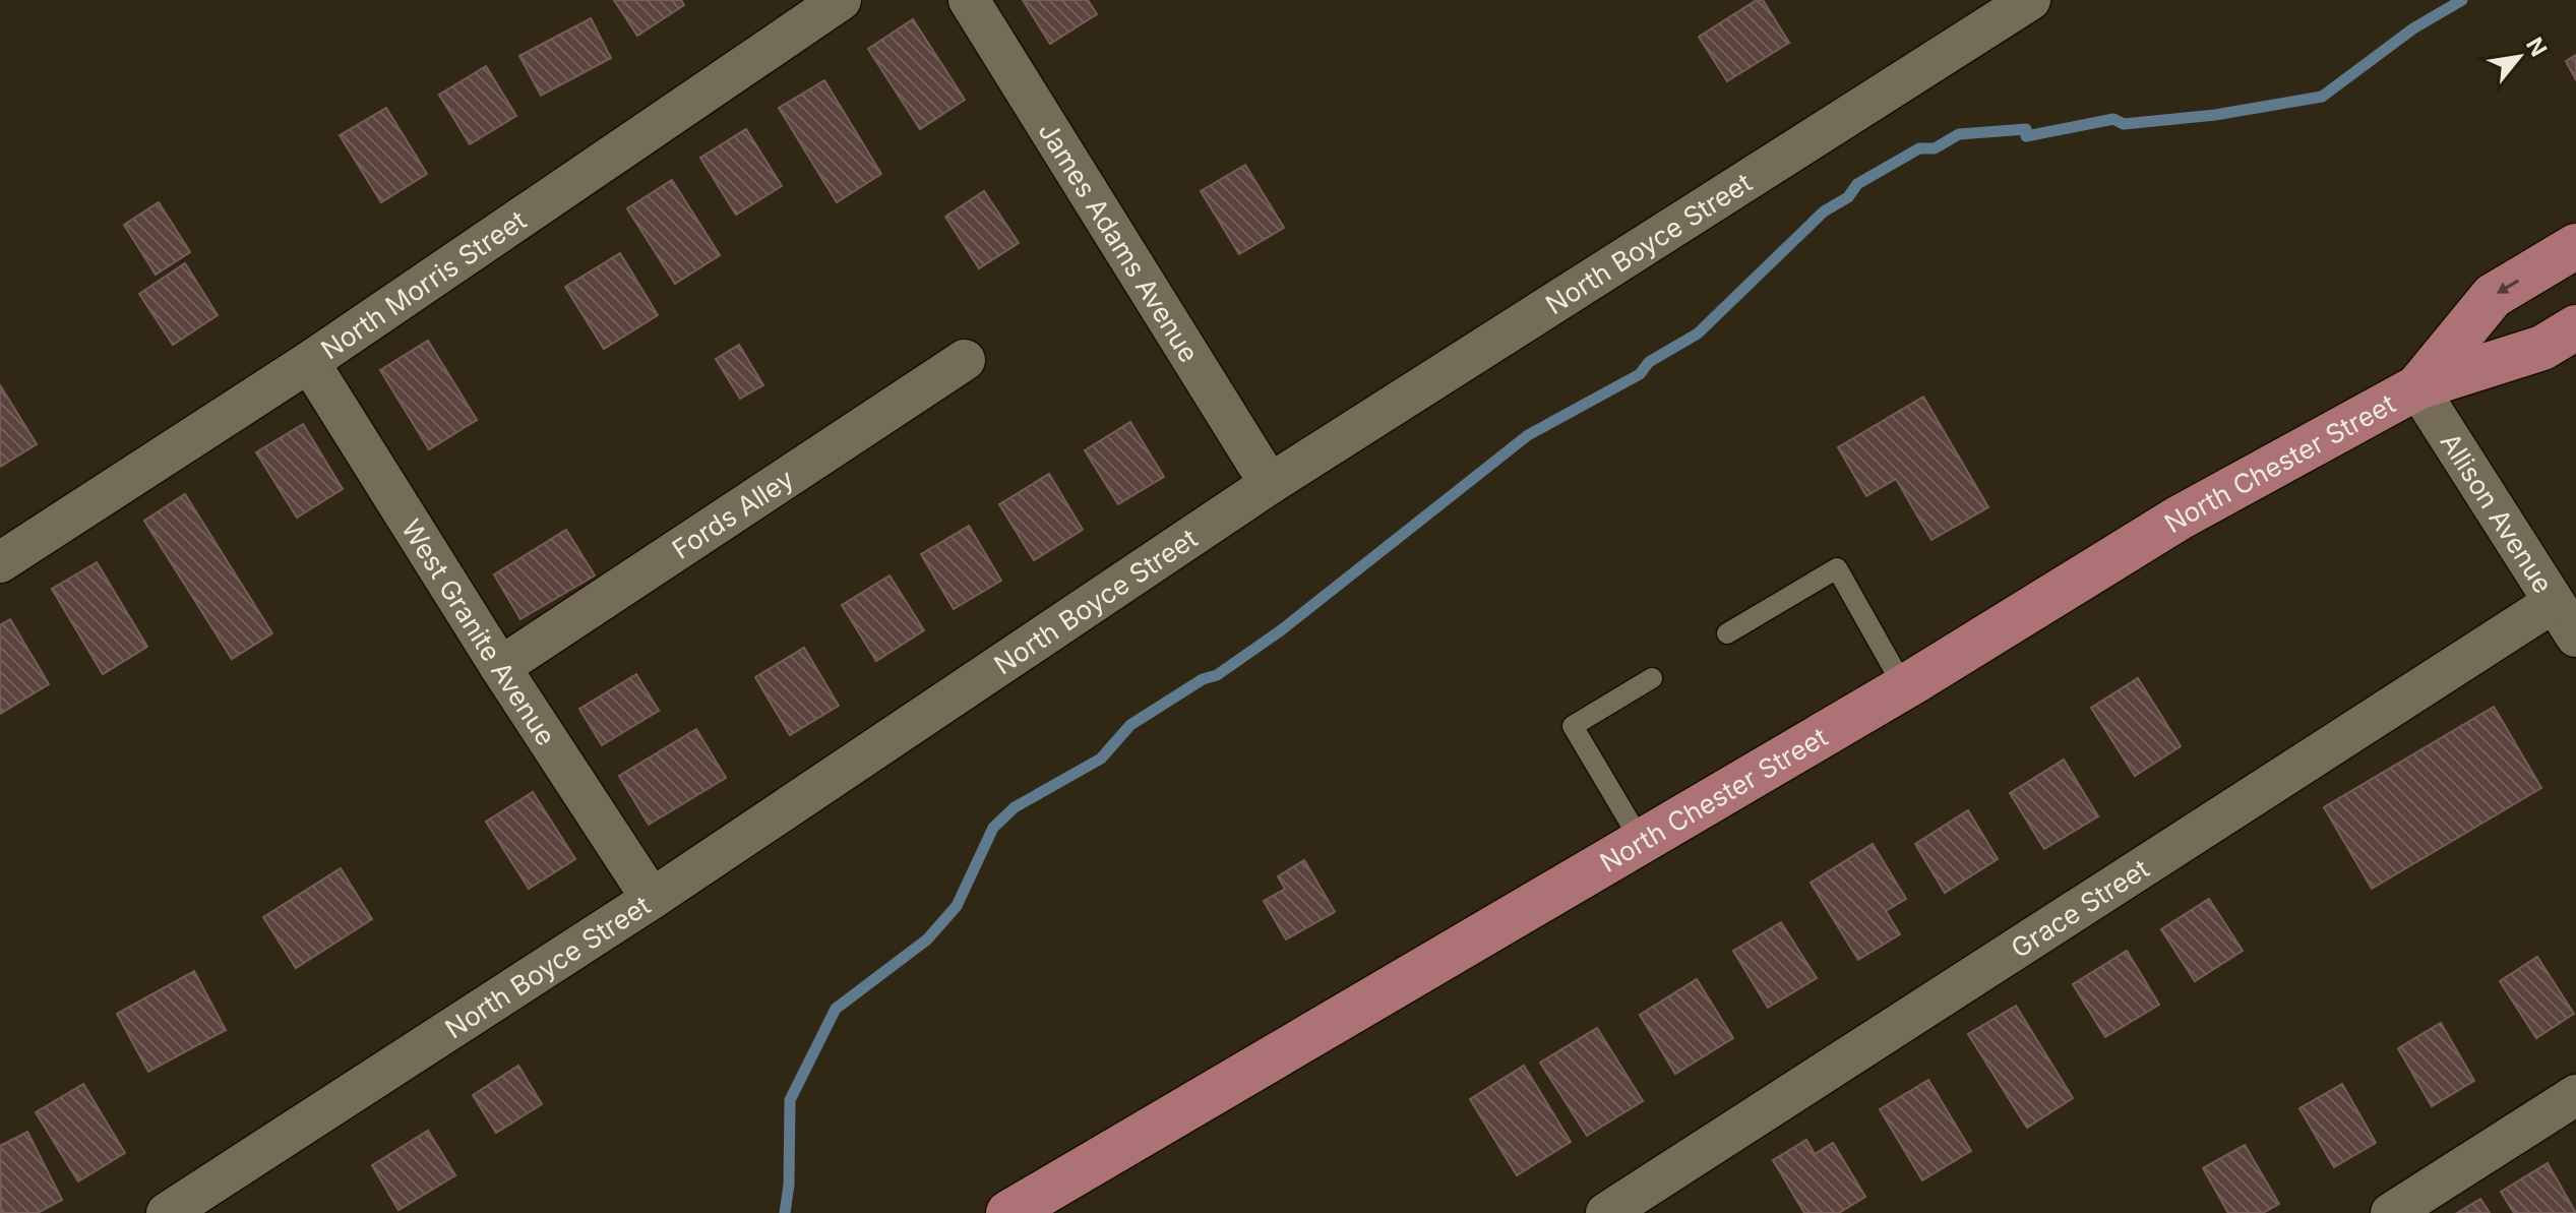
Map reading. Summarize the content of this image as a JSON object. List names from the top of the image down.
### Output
{
  "streets": {
    "main road": ["North Chester Street"],
    "street": [
      "James Adams Avenue",
      "North Boyce Street",
      "North Morris Street",
      "Allison Avenue",
      "Fords Alley",
      "West Granite Avenue",
      "Grace Street"
    ]
  },
  "crossings": [
    ["James Adams Avenue", "North Boyce Street"],
    ["North Boyce Street", "West Granite Avenue"],
    ["North Morris Street", "West Granite Avenue"],
    ["North Chester Street", "Allison Avenue"],
    ["Allison Avenue", "Grace Street"],
    ["Fords Alley", "West Granite Avenue"]
  ],
  "north": "top right"
}
